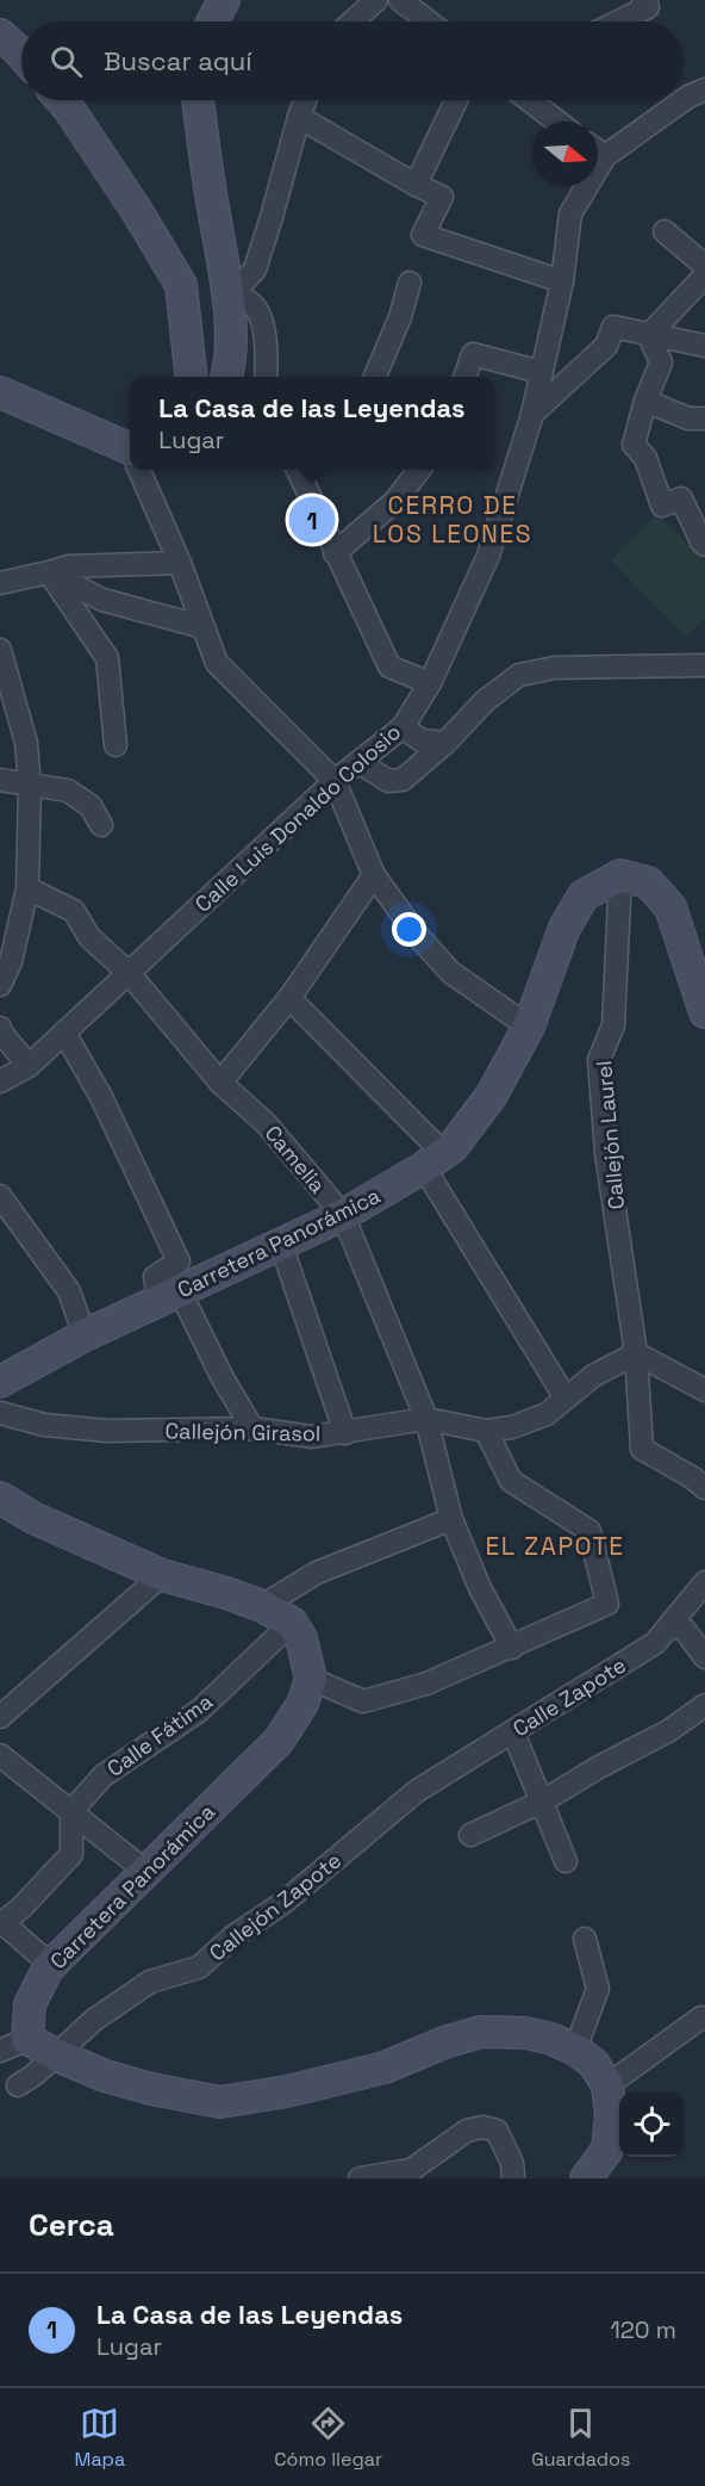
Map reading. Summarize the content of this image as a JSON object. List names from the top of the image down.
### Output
{
  "streets": {
    "street": [
      "Calle Luis Donaldo Colosio",
      "Callejón Laurel",
      "Camelia",
      "Carretera Panorámica",
      "Callejón Girasol",
      "Calle Zapote",
      "Calle Fátima",
      "Callejón Zapote"
    ]
  },
  "crossings": [
    ["Calle Luis Donaldo Colosio", "Camelia"],
    ["Callejón Laurel", "Carretera Panorámica"],
    ["Callejón Laurel", "Callejón Girasol"],
    ["Camelia", "Carretera Panorámica"],
    ["Camelia", "Callejón Girasol"],
    ["Calle Zapote", "Callejón Zapote"]
  ],
  "districts": ["CERRO DE LOS LEONES", "EL ZAPOTE"],
  "north": "right",
  "page": {
    "search": "Buscar aquí",
    "popup": ["La Casa de las Leyendas", "Lugar"],
    "pins": "1",
    "heading": "Cerca",
    "list": [
      {
        "mark": "1",
        "name": "La Casa de las Leyendas",
        "note": "Lugar",
        "value": "120 m"
      }
    ],
    "nav": ["Mapa", "Cómo llegar", "Guardados"]
  }
}
